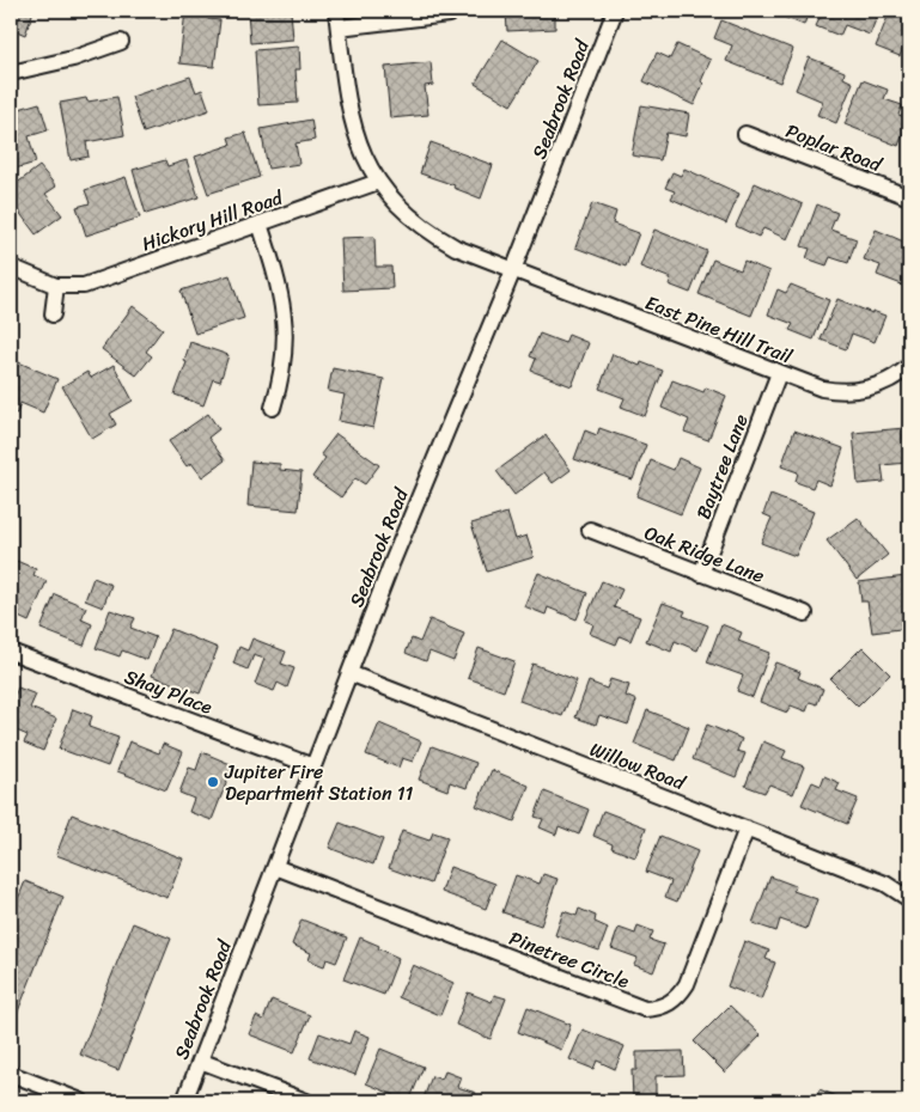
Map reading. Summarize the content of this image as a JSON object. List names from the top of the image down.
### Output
{
  "streets": {
    "street": [
      "Seabrook Road",
      "Poplar Road",
      "Hickory Hill Road",
      "East Pine Hill Trail",
      "Baytree Lane",
      "Oak Ridge Lane",
      "Shay Place",
      "Willow Road",
      "Pinetree Circle"
    ]
  },
  "crossings": [
    ["Seabrook Road", "East Pine Hill Trail"],
    ["Seabrook Road", "Shay Place"],
    ["Seabrook Road", "Willow Road"],
    ["Seabrook Road", "Pinetree Circle"],
    ["Hickory Hill Road", "East Pine Hill Trail"],
    ["East Pine Hill Trail", "Baytree Lane"],
    ["Baytree Lane", "Oak Ridge Lane"],
    ["Willow Road", "Pinetree Circle"]
  ],
  "places": ["Jupiter Fire Department Station 11"]
}
